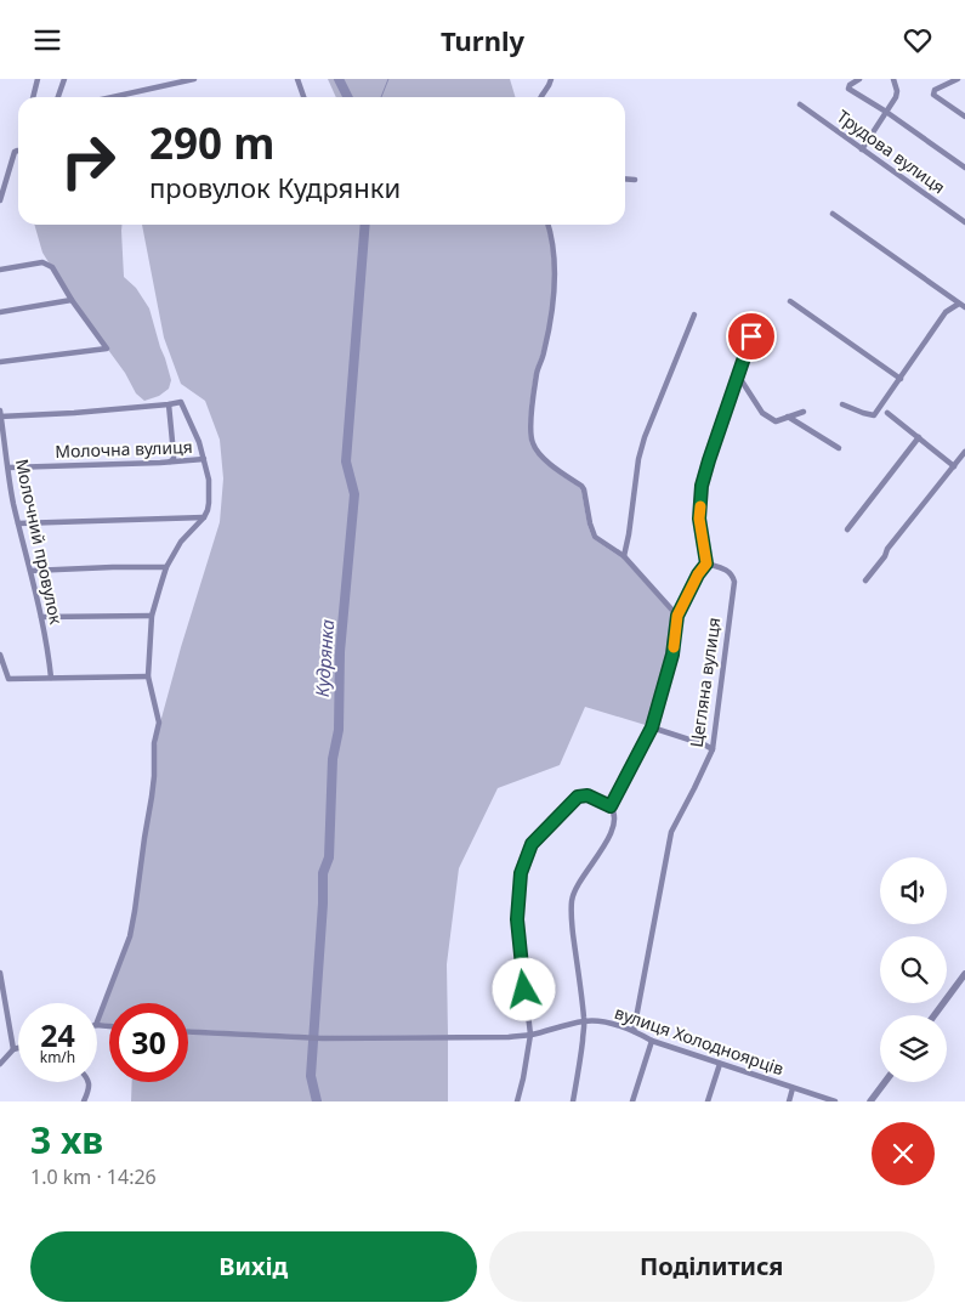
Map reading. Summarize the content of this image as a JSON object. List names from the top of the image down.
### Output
{
  "streets": {
    "street": [
      "Трудова вулиця",
      "Молочна вулиця",
      "Молочний провулок",
      "Цегляна вулиця",
      "вулиця Холодноярців"
    ]
  },
  "crossings": [
    ["Молочна вулиця", "Молочний провулок"],
    ["Цегляна вулиця", "вулиця Холодноярців"]
  ],
  "water": ["Кудрянка"],
  "page": {
    "header": "Turnly",
    "turn": ["290 m", "провулок Кудрянки"],
    "speed": "24 km/h",
    "limit": "30",
    "heading": ["3 хв", "1.0 km · 14:26"],
    "buttons": ["Вихід", "Поділитися"]
  }
}
